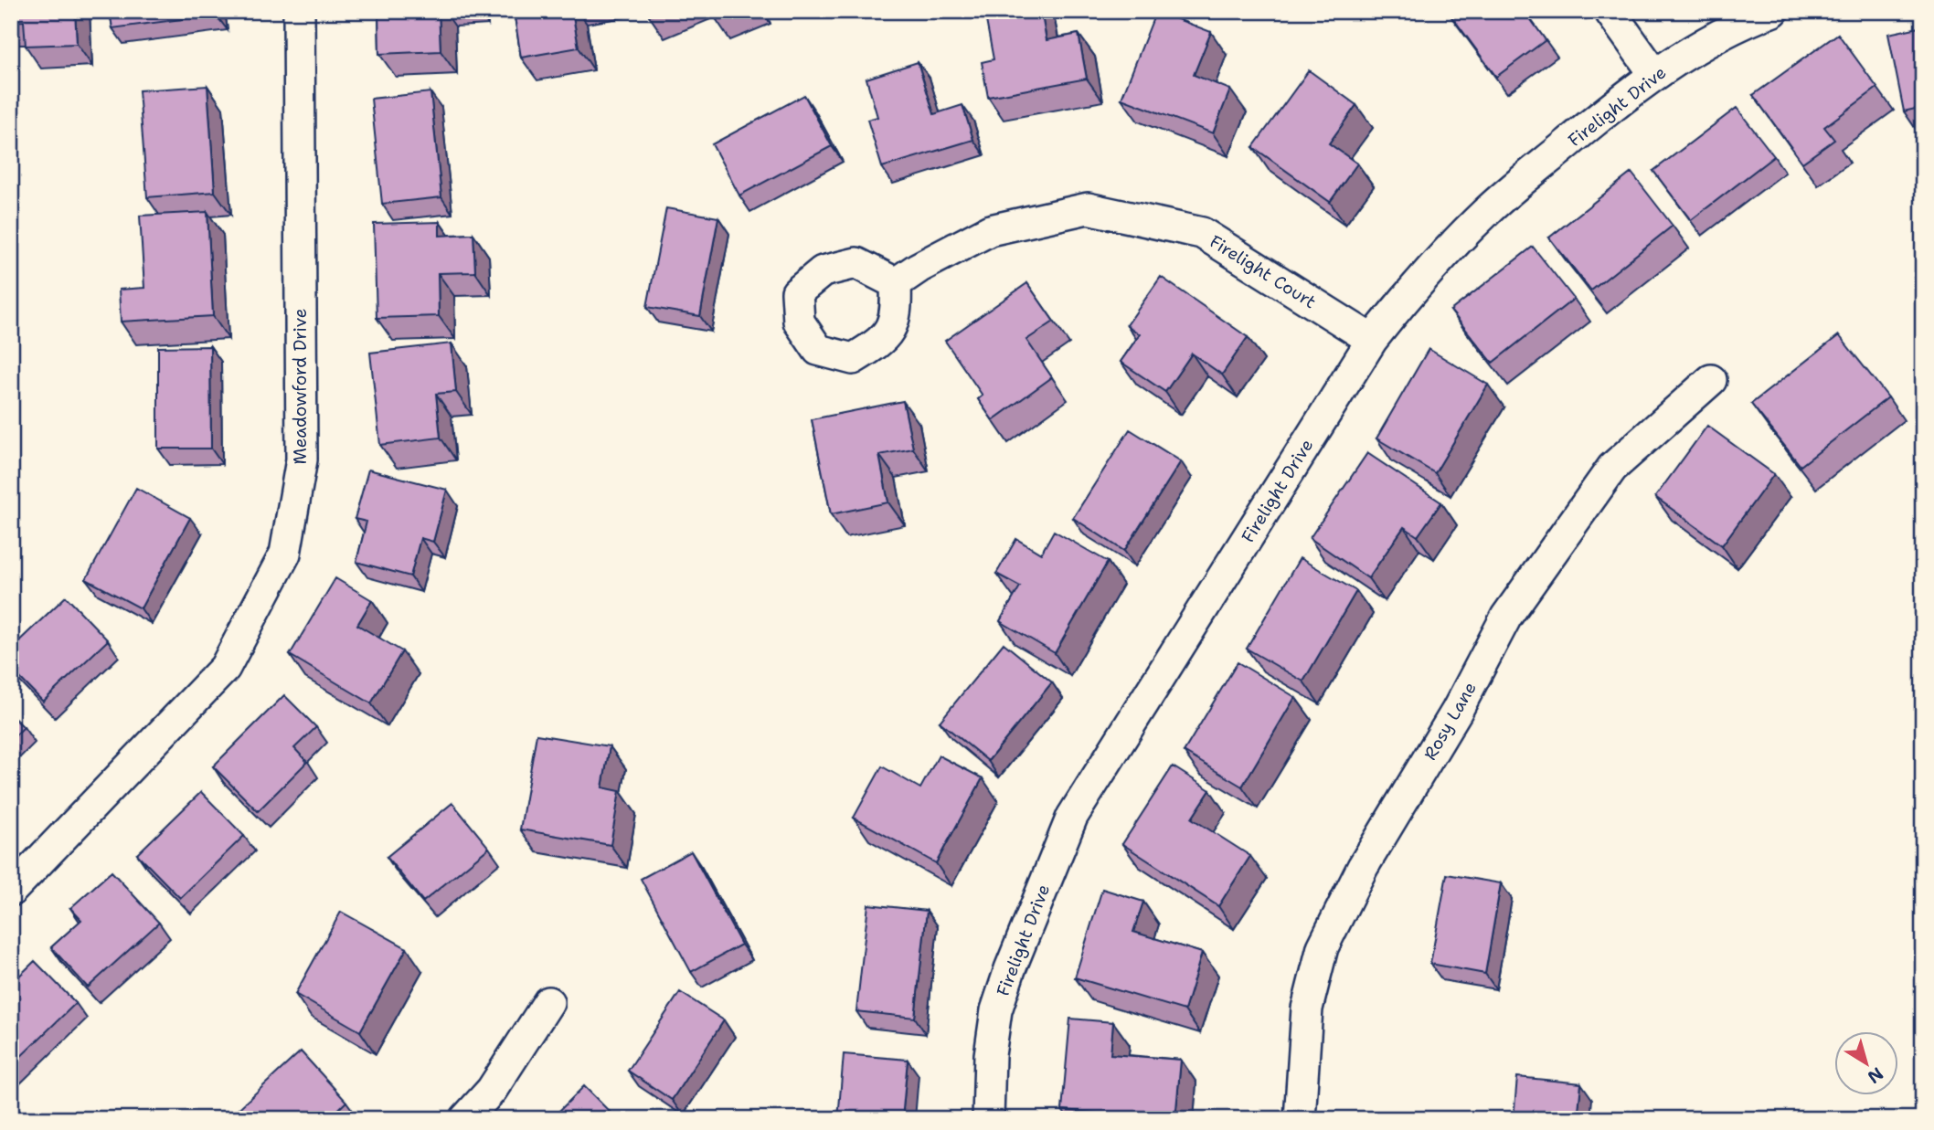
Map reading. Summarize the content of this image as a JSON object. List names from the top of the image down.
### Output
{
  "streets": {
    "street": [
      "Firelight Drive",
      "Firelight Court",
      "Meadowford Drive",
      "Rosy Lane"
    ]
  },
  "crossings": [
    ["Firelight Drive", "Firelight Court"]
  ],
  "north": "bottom right"
}
